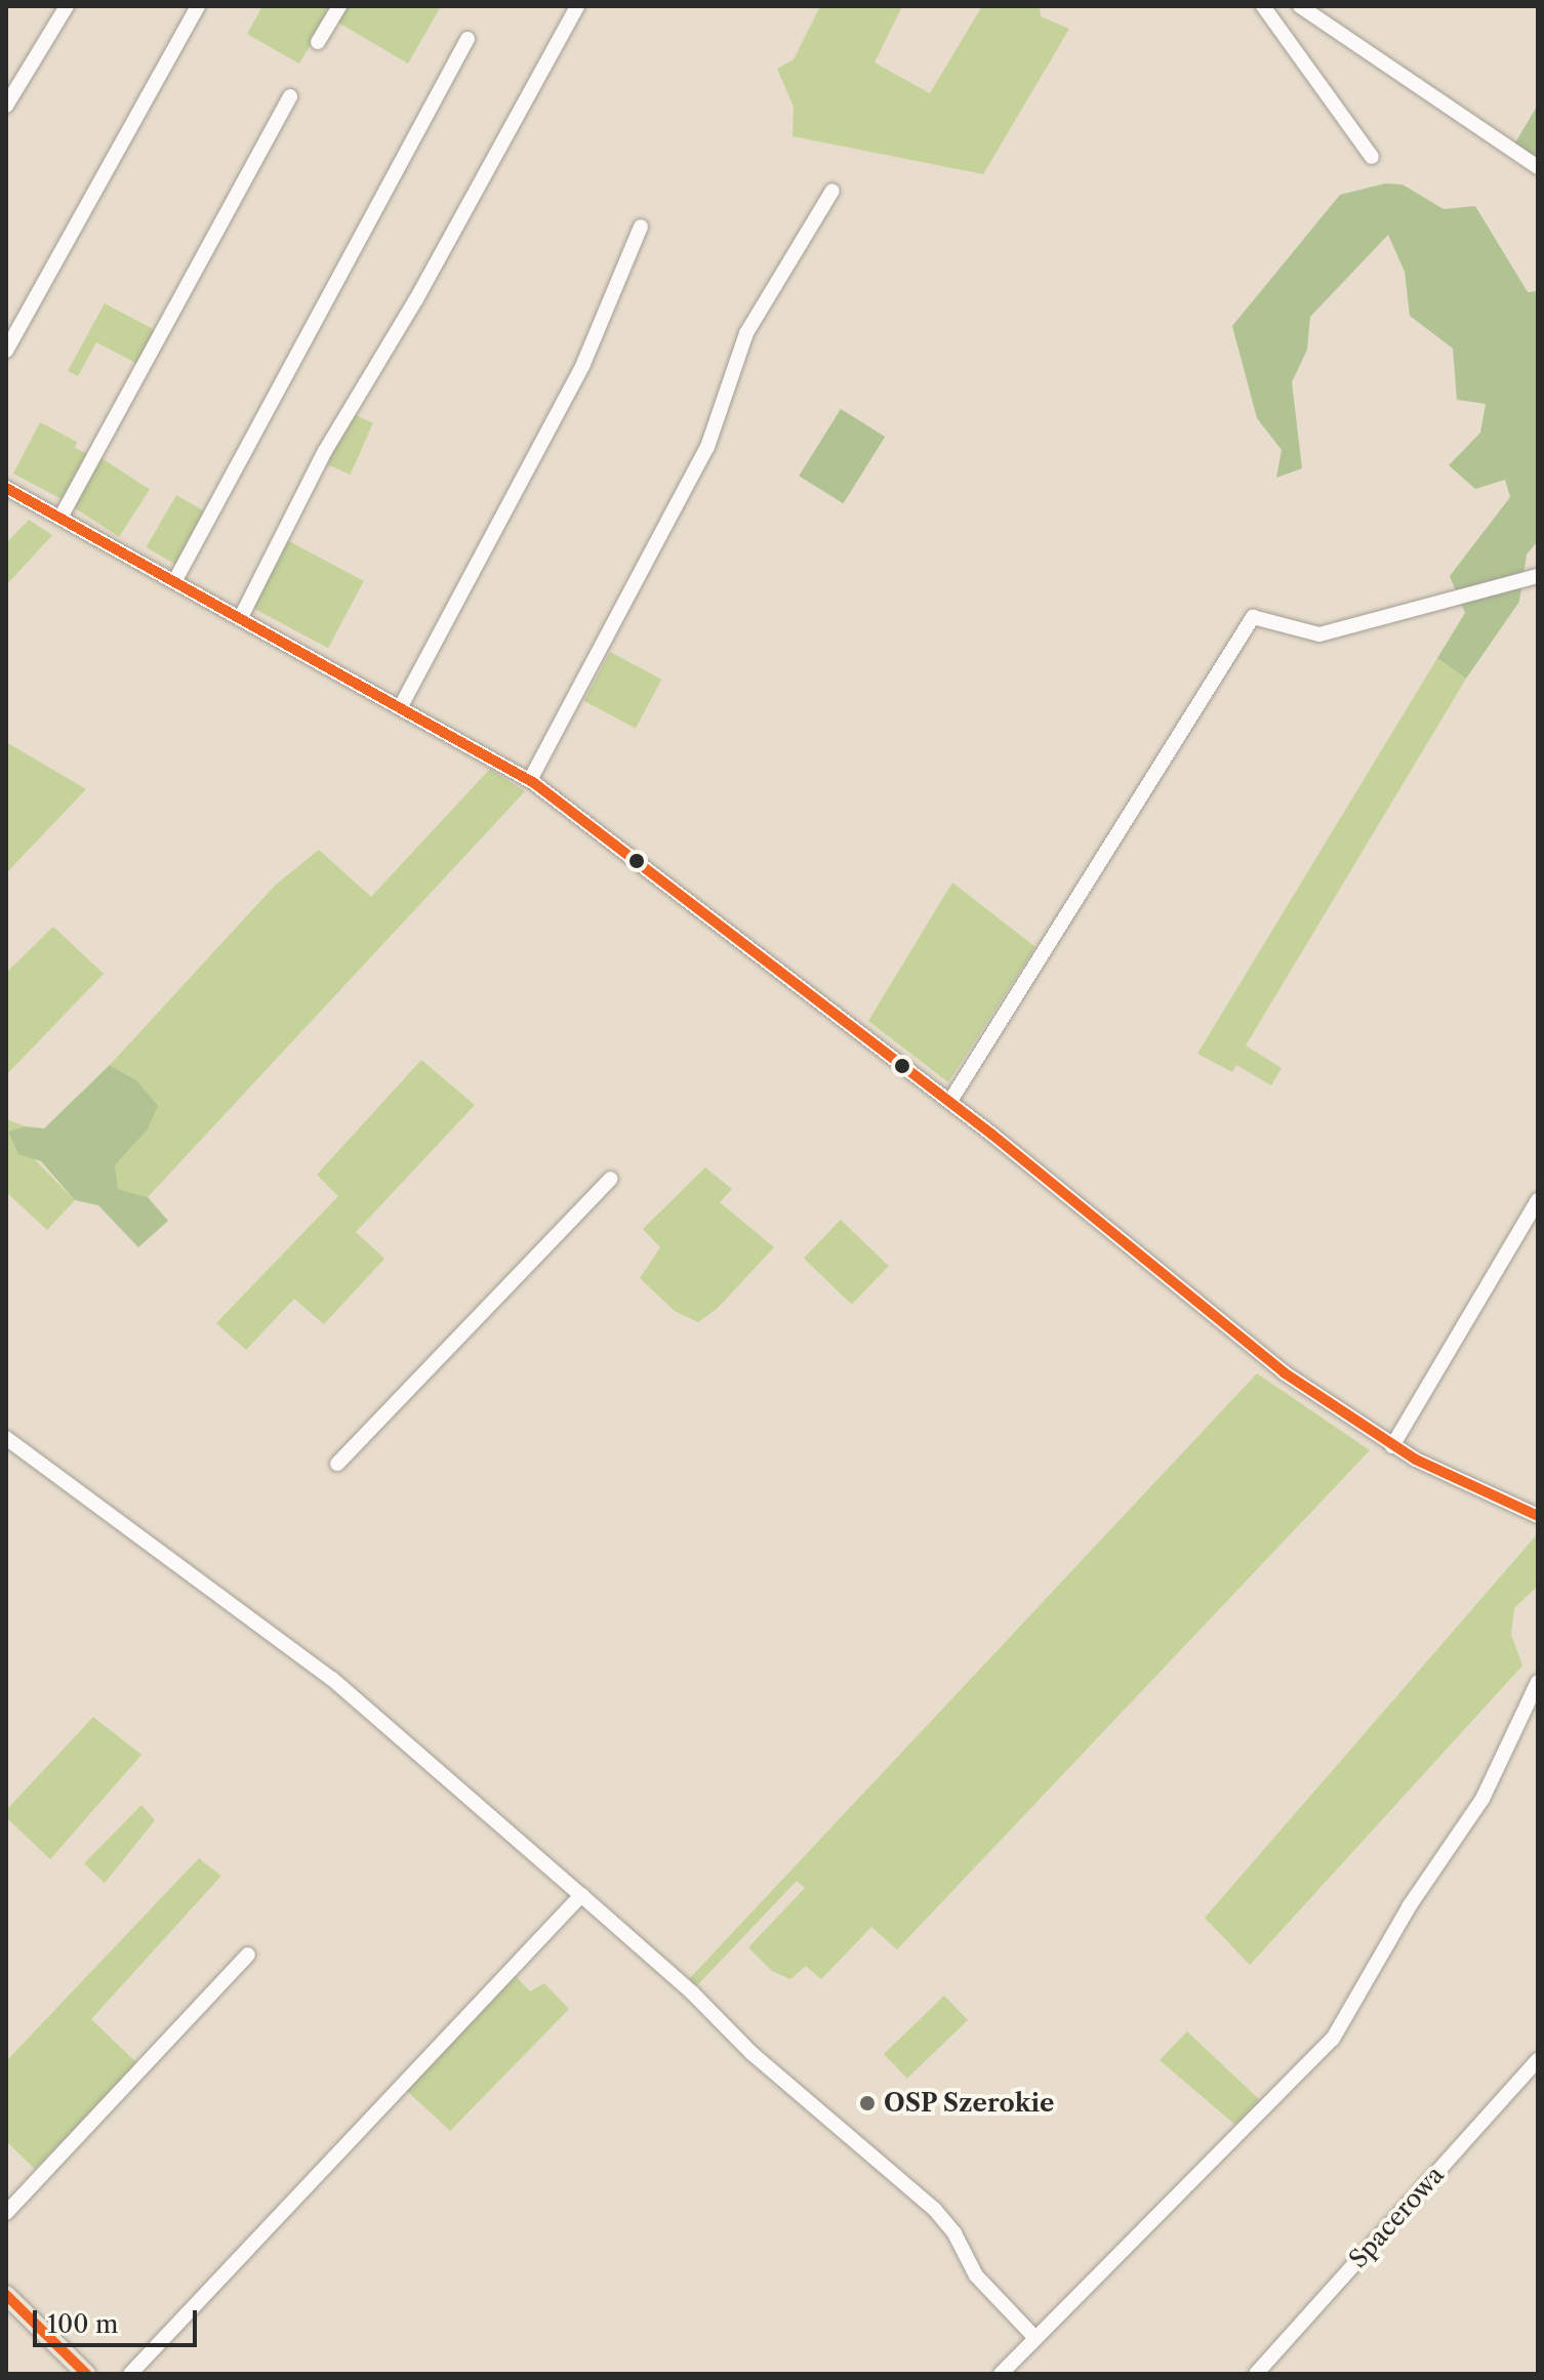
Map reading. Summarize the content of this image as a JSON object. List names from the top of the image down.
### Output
{
  "streets": {
    "street": ["Spacerowa"]
  },
  "places": ["OSP Szerokie"],
  "scale_bar": "100 m"
}
